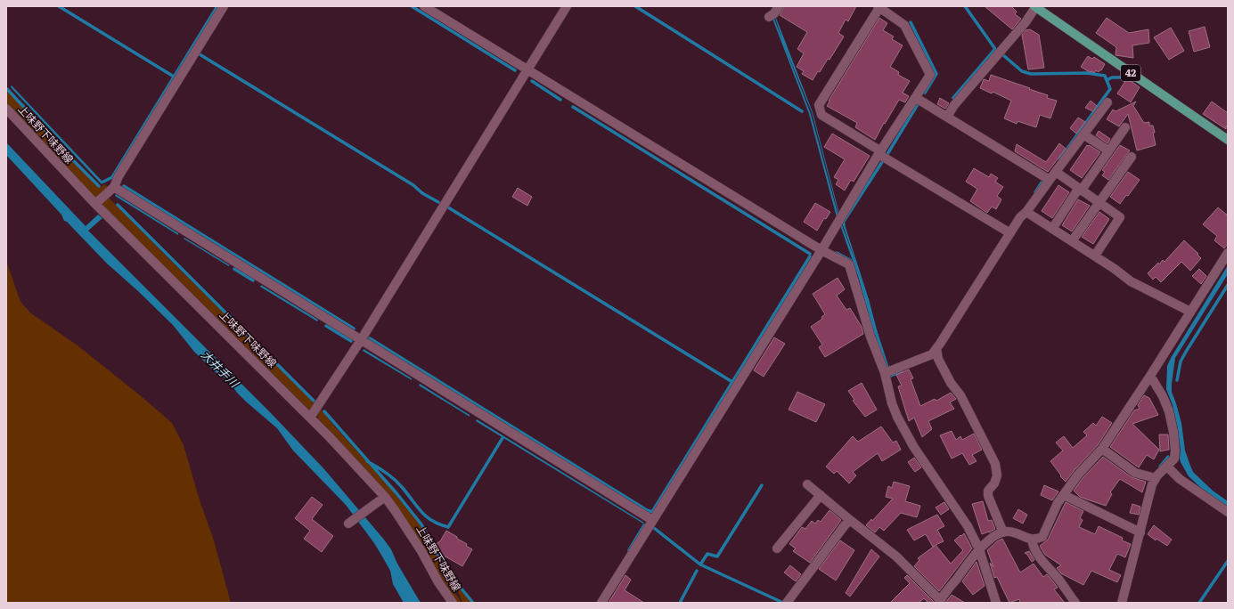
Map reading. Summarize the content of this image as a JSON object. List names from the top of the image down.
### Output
{
  "streets": {
    "main road": ["42"],
    "street": ["上味野下味野線"]
  },
  "water": ["大井手川"]
}
